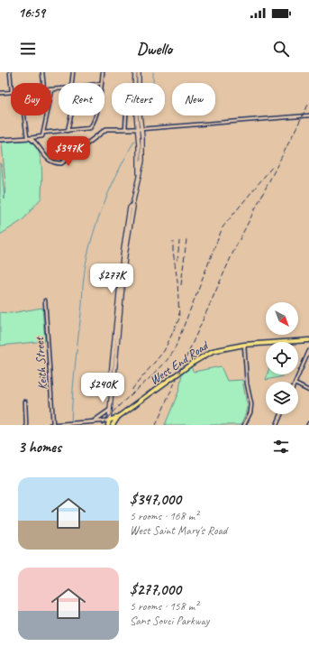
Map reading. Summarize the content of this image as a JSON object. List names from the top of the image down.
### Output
{
  "streets": {
    "main road": ["West End Road"],
    "street": ["Keith Street"]
  },
  "north": "bottom right",
  "page": {
    "status": "16:59",
    "header": "Dwello",
    "chip": [
      "Buy",
      "Rent",
      "Filters",
      "New"
    ],
    "price": ["$347K", "$277K", "$240K"],
    "heading": "3 homes",
    "list": [
      {
        "name": "$347,000",
        "note": "5 rooms · 168 m² · West Saint Mary's Road"
      },
      {
        "name": "$277,000",
        "note": "5 rooms · 158 m² · Sans Souci Parkway"
      }
    ]
  }
}
